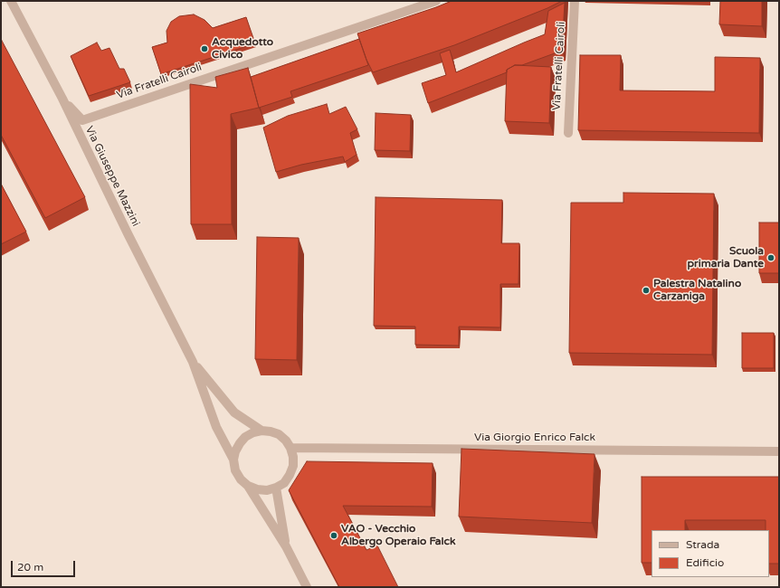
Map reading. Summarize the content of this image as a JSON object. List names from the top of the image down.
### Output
{
  "streets": {
    "street": ["Via Fratelli Cairoli", "Via Giuseppe Mazzini", "Via Giorgio Enrico Falck"]
  },
  "crossings": [
    ["Via Fratelli Cairoli", "Via Giuseppe Mazzini"],
    ["Via Giuseppe Mazzini", "Via Giorgio Enrico Falck"]
  ],
  "places": [
    "Acquedotto Civico",
    "Scuola primaria Dante",
    "Palestra Natalino Carzaniga",
    "VAO - Vecchio Albergo Operaio Falck"
  ],
  "legend": ["Strada", "Edificio"],
  "scale_bar": "20 m"
}
